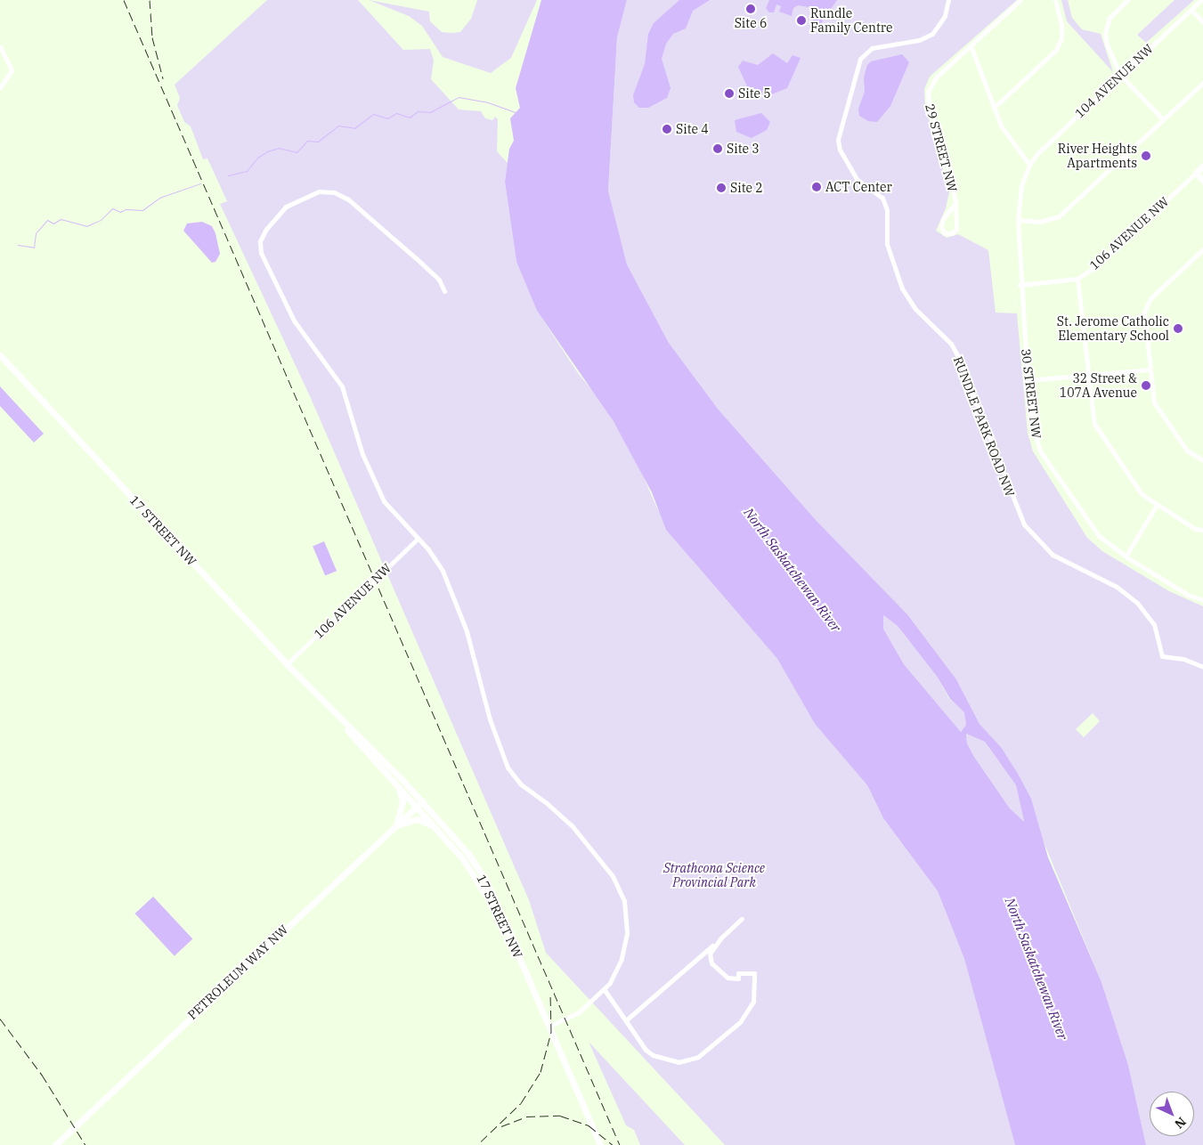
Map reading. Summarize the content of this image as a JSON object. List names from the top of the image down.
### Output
{
  "streets": {
    "main road": ["106 AVENUE NW", "17 STREET NW", "PETROLEUM WAY NW"],
    "street": [
      "104 AVENUE NW",
      "29 STREET NW",
      "30 STREET NW",
      "RUNDLE PARK ROAD NW"
    ]
  },
  "crossings": [
    ["104 AVENUE NW", "30 STREET NW"],
    ["106 AVENUE NW", "30 STREET NW"],
    ["106 AVENUE NW", "17 STREET NW"],
    ["17 STREET NW", "PETROLEUM WAY NW"]
  ],
  "water": ["North Saskatchewan River"],
  "parks": ["Strathcona Science Provincial Park"],
  "places": [
    "Site 6",
    "Rundle Family Centre",
    "Site 5",
    "Site 4",
    "Site 3",
    "River Heights Apartments",
    "ACT Center",
    "Site 2",
    "St. Jerome Catholic Elementary School",
    "32 Street & 107A Avenue"
  ],
  "north": "bottom right"
}
